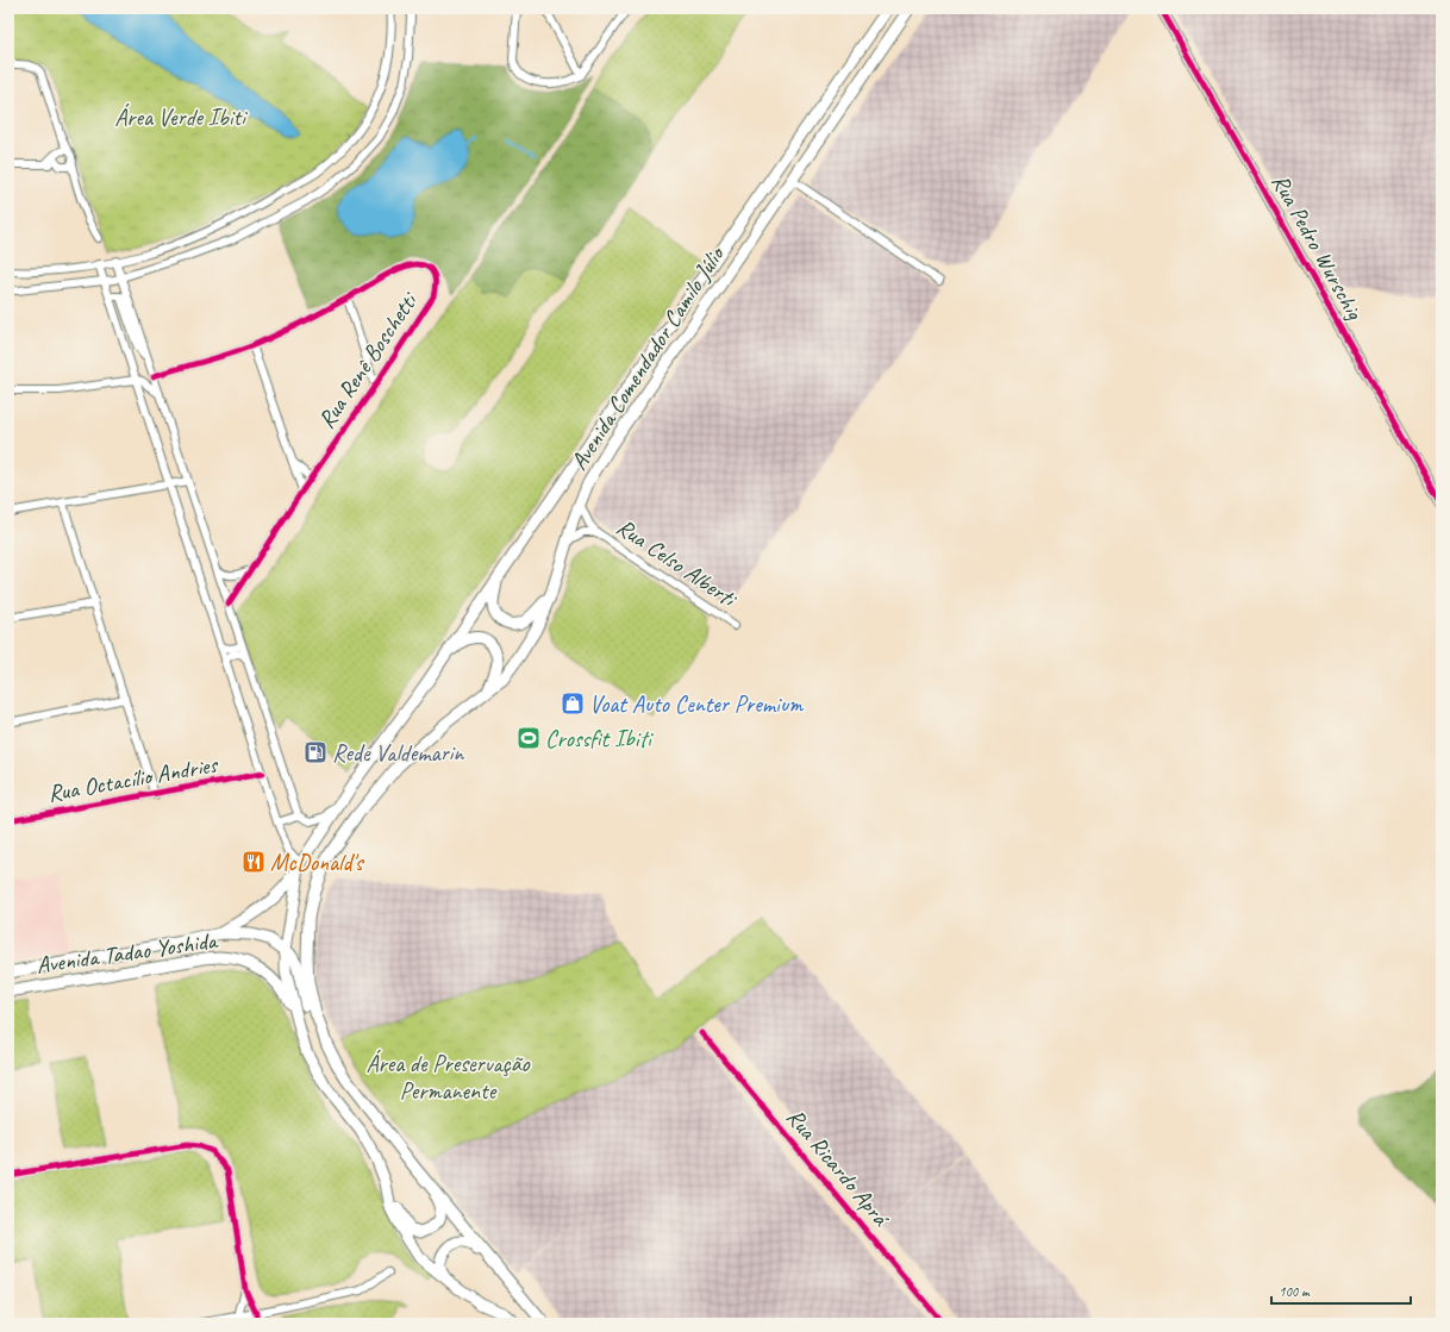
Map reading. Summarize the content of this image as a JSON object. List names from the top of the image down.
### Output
{
  "streets": {
    "main road": ["Avenida Comendador Camilo Júlio", "Avenida Tadao Yoshida"],
    "street": [
      "Rua Pedro Wurschig",
      "Rua Renê Boschetti",
      "Rua Celso Alberti",
      "Rua Octacílio Andries",
      "Rua Ricardo Aprá"
    ]
  },
  "crossings": [
    ["Avenida Comendador Camilo Júlio", "Rua Celso Alberti"],
    ["Avenida Comendador Camilo Júlio", "Avenida Tadao Yoshida"]
  ],
  "parks": ["Área Verde Ibiti", "Área de Preservação Permanente"],
  "places": {
    "shop": ["Voat Auto Center Premium"],
    "sports": ["Crossfit Ibiti"],
    "fuel station": ["Rede Valdemarin"],
    "restaurant": ["McDonald's"]
  },
  "scale_bar": "100 m"
}
